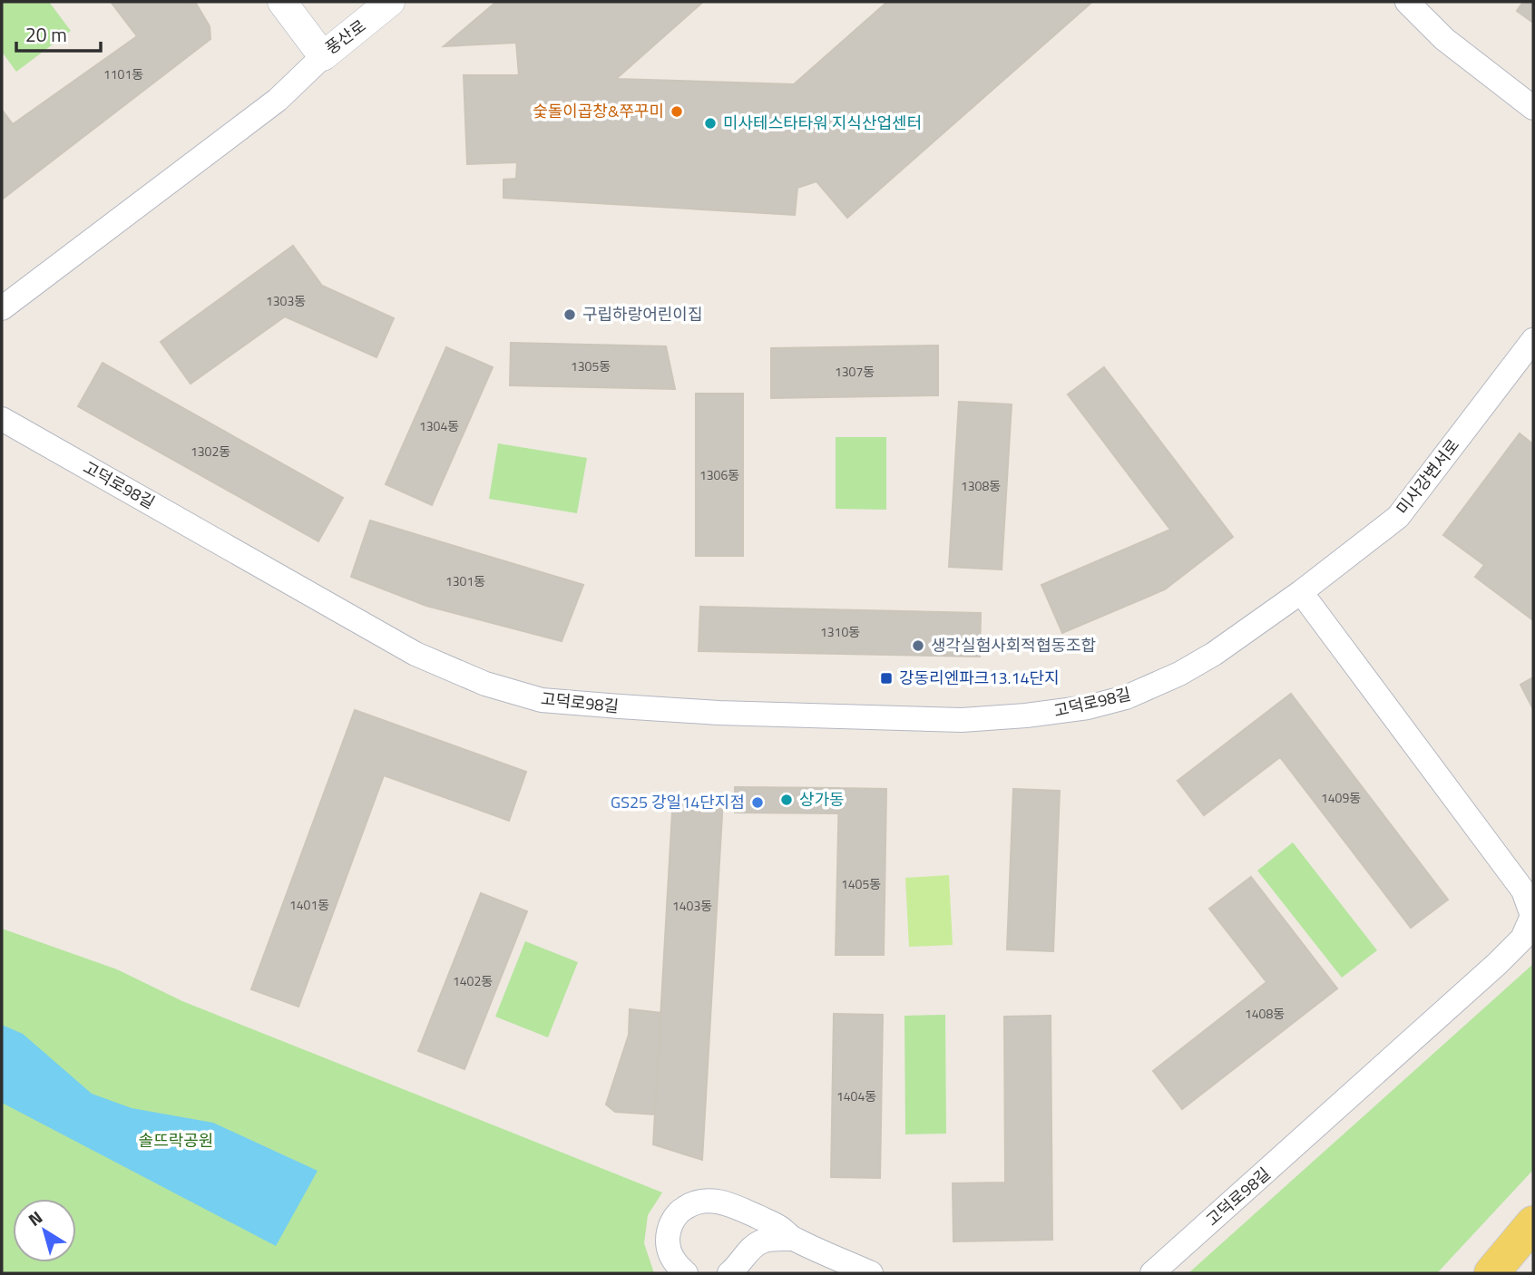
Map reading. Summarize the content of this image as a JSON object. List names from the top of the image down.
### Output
{
  "streets": {
    "street": ["풍산로", "미사강변서로", "고덕로98길"]
  },
  "crossings": [
    ["미사강변서로", "고덕로98길"]
  ],
  "parks": ["솔뜨락공원"],
  "places": {
    "other": [
      "숯돌이곱창&쭈꾸미",
      "미사테스타타워 지식산업센터",
      "구립하랑어린이집",
      "생각실험사회적협동조합",
      "상가동",
      "GS25 강일14단지점"
    ],
    "transit": ["강동리엔파크13.14단지"]
  },
  "house_numbers": [
    "1101동",
    "1303동",
    "1305동",
    "1307동",
    "1304동",
    "1302동",
    "1306동",
    "1308동",
    "1301동",
    "1310동",
    "1409동",
    "1405동",
    "1401동",
    "1403동",
    "1402동",
    "1408동",
    "1404동"
  ],
  "scale_bar": "20 m",
  "north": "top left"
}
